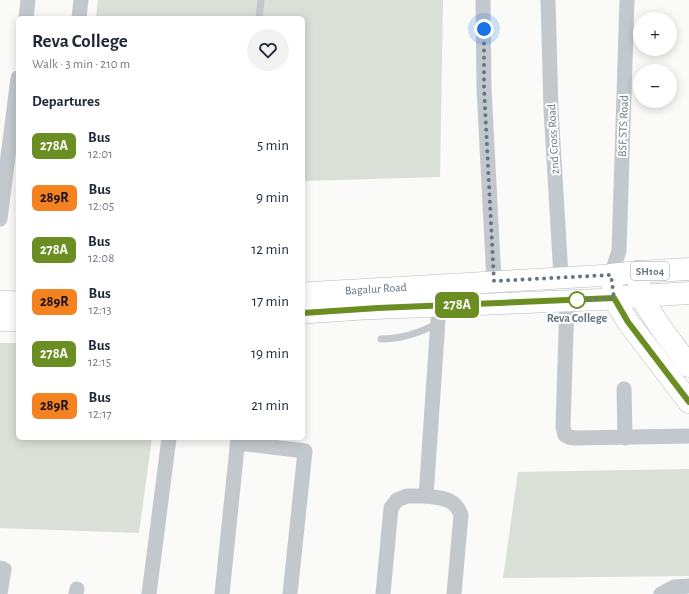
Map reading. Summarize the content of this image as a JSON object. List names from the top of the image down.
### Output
{
  "streets": {
    "main road": ["SH104", "Bagalur Road"],
    "street": ["BSF STS Road", "2nd Cross Road"]
  },
  "crossings": [
    ["BSF STS Road", "Bagalur Road"],
    ["2nd Cross Road", "Bagalur Road"],
    ["SH104", "Bagalur Road"]
  ],
  "places": ["Reva College"],
  "lines": ["bus line 278A"],
  "page": {
    "on_map": "278A",
    "map_buttons": ["+", "−"],
    "heading": [
      ["Reva College", "Walk · 3 min · 210 m"],
      "Departures"
    ],
    "list": [
      {
        "mark": "278A",
        "name": "Bus",
        "note": "12:01",
        "value": "5 min"
      },
      {
        "mark": "289R",
        "name": "Bus",
        "note": "12:05",
        "value": "9 min"
      },
      {
        "mark": "278A",
        "name": "Bus",
        "note": "12:08",
        "value": "12 min"
      },
      {
        "mark": "289R",
        "name": "Bus",
        "note": "12:13",
        "value": "17 min"
      },
      {
        "mark": "278A",
        "name": "Bus",
        "note": "12:15",
        "value": "19 min"
      },
      {
        "mark": "289R",
        "name": "Bus",
        "note": "12:17",
        "value": "21 min"
      }
    ]
  }
}
